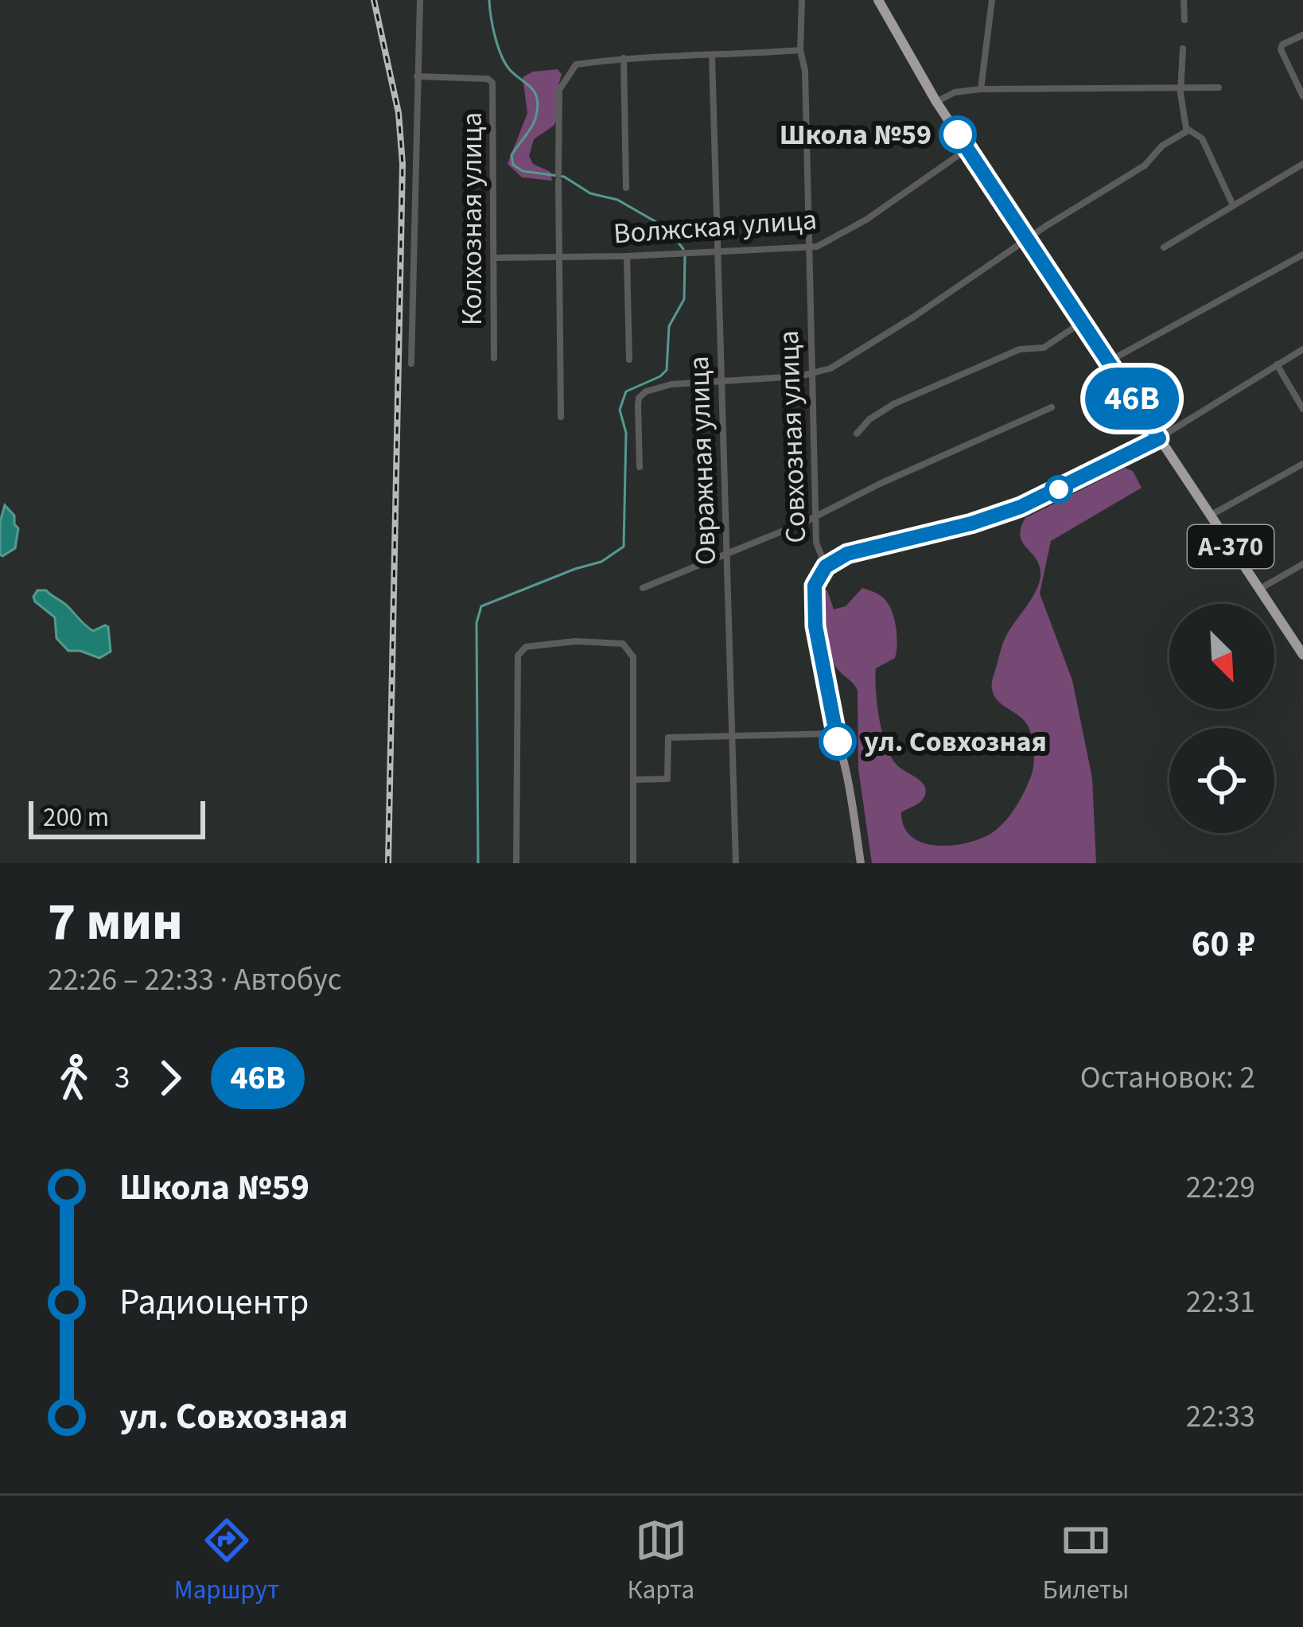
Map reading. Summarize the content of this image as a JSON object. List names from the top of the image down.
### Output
{
  "streets": {
    "highway": ["А-370"],
    "main road": ["Совхозная улица"],
    "street": ["Колхозная улица", "Волжская улица", "Овражная улица"]
  },
  "crossings": [
    ["Колхозная улица", "Волжская улица"],
    ["Волжская улица", "Совхозная улица"],
    ["Волжская улица", "Овражная улица"],
    ["Волжская улица", "А-370"]
  ],
  "places": ["Школа №59", "ул. Совхозная"],
  "lines": ["bus line 46В"],
  "scale_bar": "200 m",
  "north": "bottom right",
  "page": {
    "on_map": "46В",
    "scale": "200 m",
    "heading": ["7 мин", "22:26 – 22:33 · Автобус", "60 ₽"],
    "legs": ["3", "46В", "Остановок: 2"],
    "list": [
      {
        "name": "Школа №59",
        "value": "22:29"
      },
      {
        "name": "Радиоцентр",
        "value": "22:31"
      },
      {
        "name": "ул. Совхозная",
        "value": "22:33"
      }
    ],
    "tabs": ["Маршрут", "Карта", "Билеты"]
  }
}
